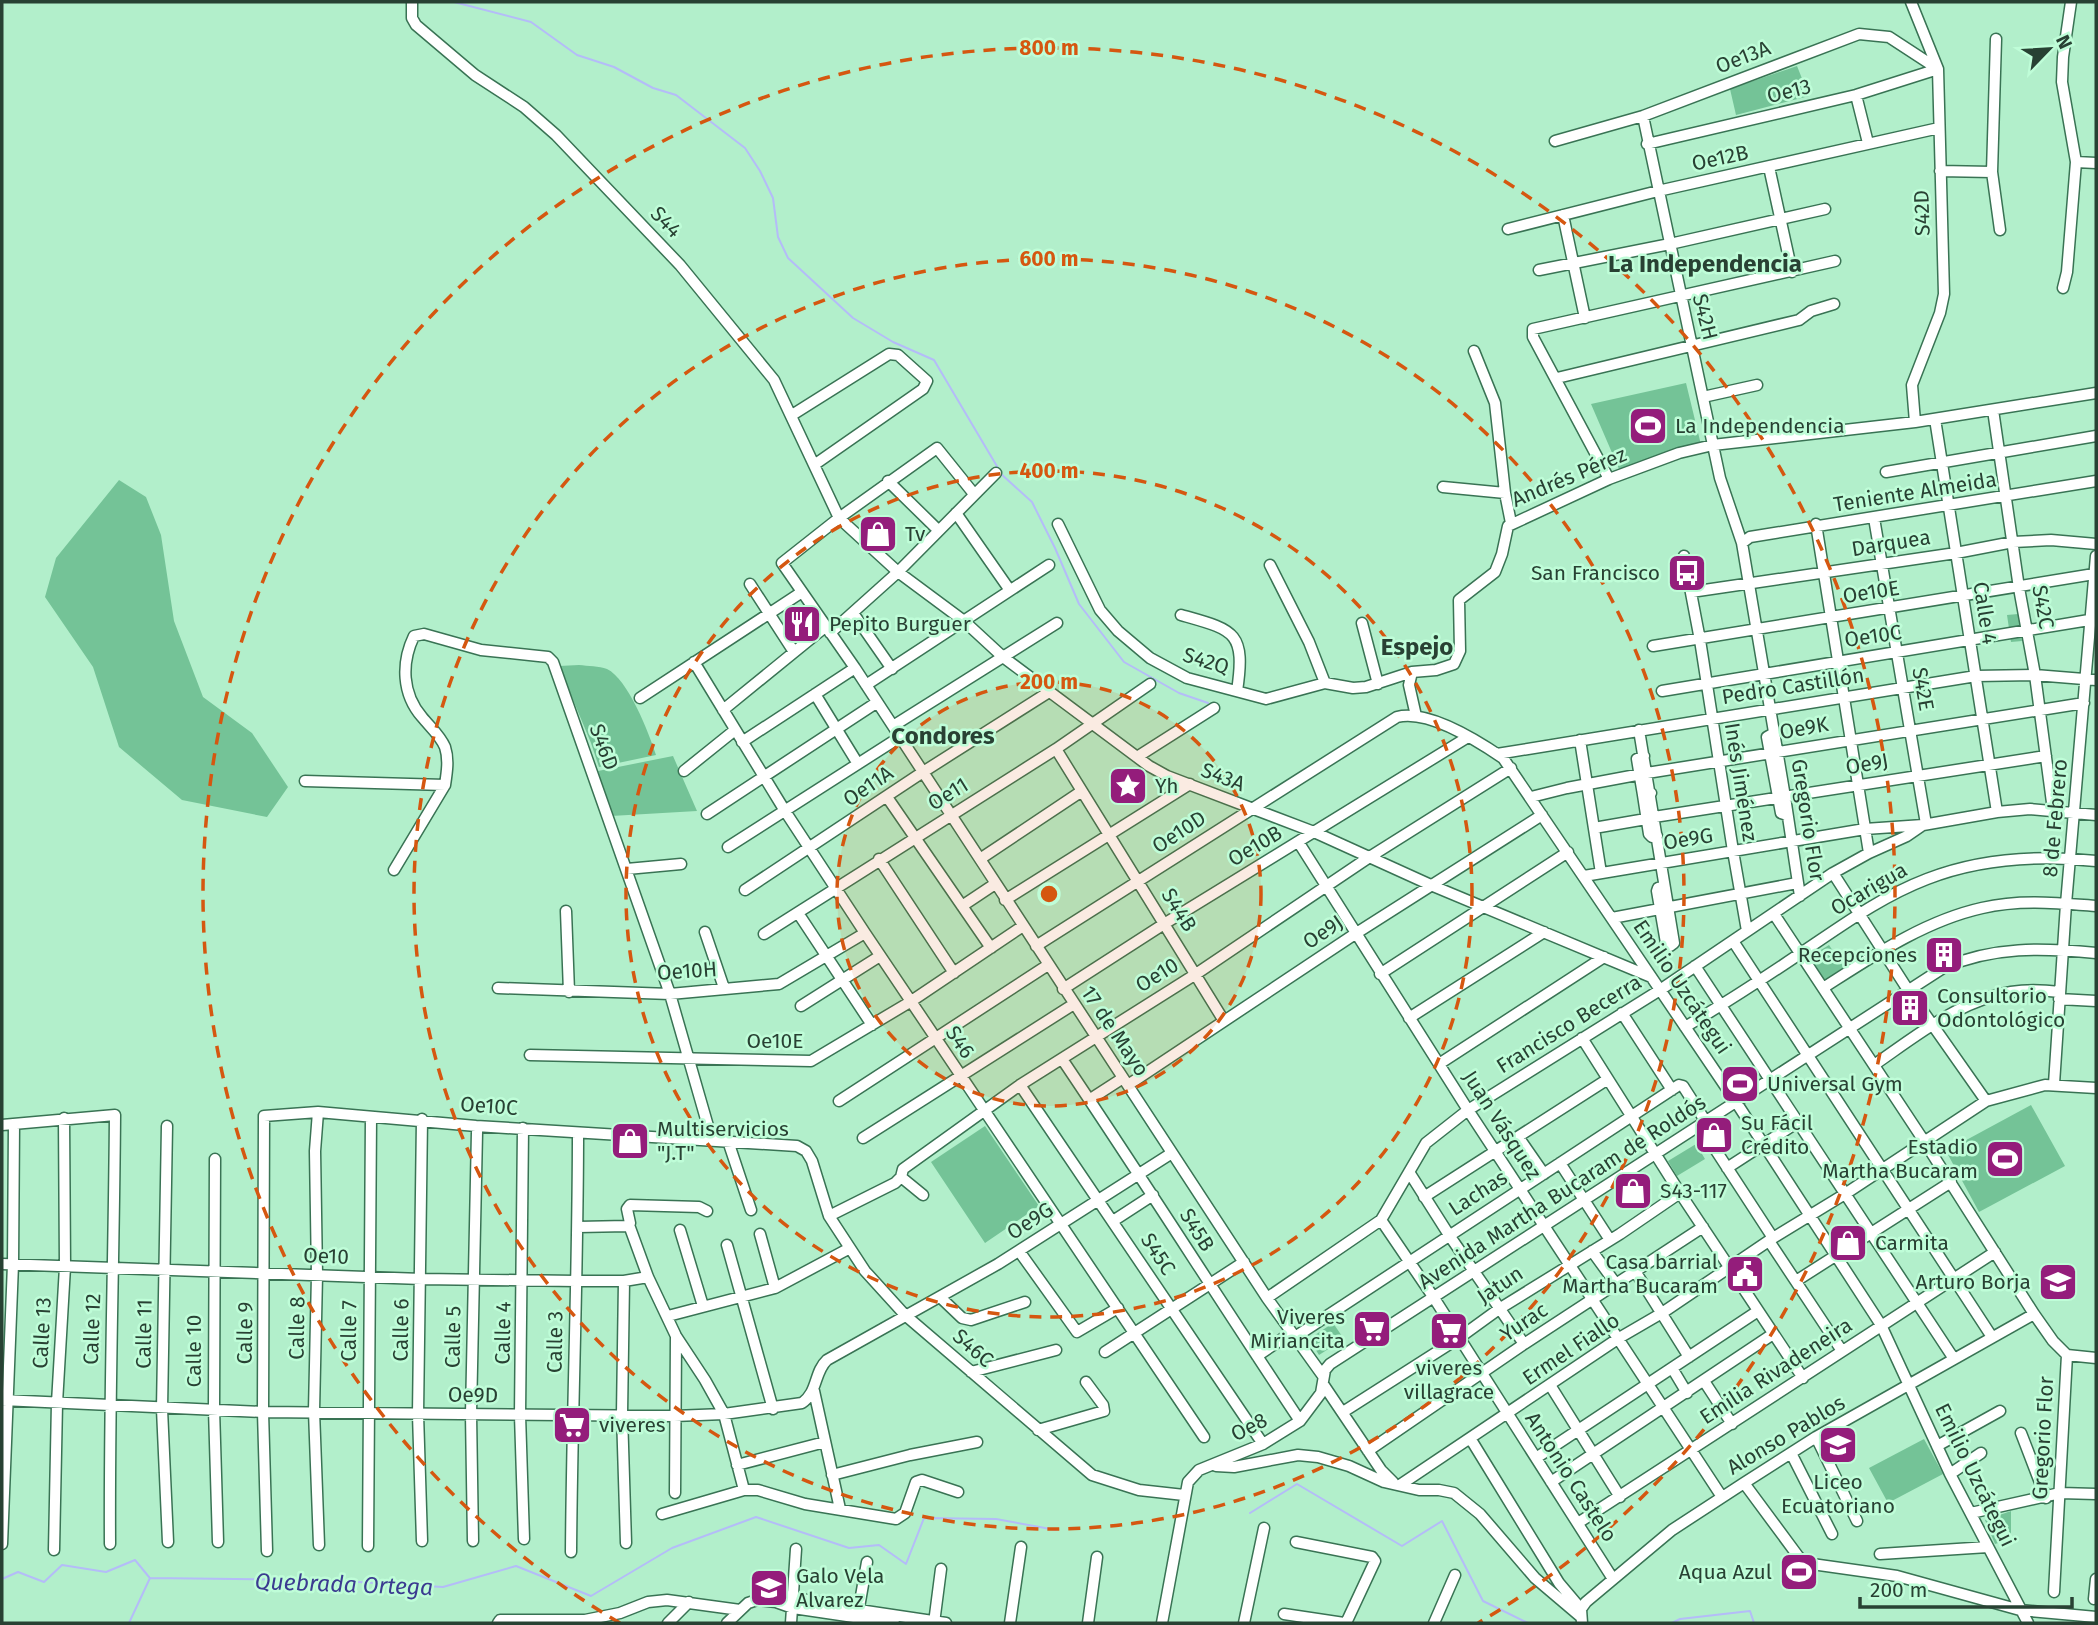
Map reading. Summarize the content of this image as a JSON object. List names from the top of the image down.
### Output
{
  "streets": {
    "street": [
      "Oe13A",
      "Oe13",
      "Oe12B",
      "S42D",
      "S44",
      "S42H",
      "Andrés Pérez",
      "Teniente Almeida",
      "Darquea",
      "Oe10E",
      "S42C",
      "Calle 4",
      "Oe10C",
      "S42Q",
      "Pedro Castillón",
      "S42E",
      "Oe9K",
      "S46D",
      "Oe9J",
      "S43A",
      "Inés Jiménez",
      "Oe11A",
      "Oe11",
      "8 de Febrero",
      "Gregorio Flor",
      "Oe10D",
      "Oe9G",
      "Oe10B",
      "Ocarigua",
      "S44B",
      "Oe10H",
      "Oe10",
      "Emilio Uzcátegui",
      "Francisco Becerra",
      "17 de Mayo",
      "S46",
      "Juan Vásquez",
      "Avenida Martha Bucaram de Roldós",
      "Lachas",
      "S45B",
      "S45C",
      "Jatun",
      "Yurac",
      "Calle 8",
      "Calle 12",
      "Calle 6",
      "Calle 7",
      "Calle 13",
      "Calle 9",
      "Calle 11",
      "Calle 5",
      "Calle 3",
      "S46C",
      "Ermel Fiallo",
      "Calle 10",
      "Emilia Rivadeneira",
      "Oe9D",
      "Oe8",
      "Alonso Pablos",
      "Antonio Castelo"
    ]
  },
  "crossings": [
    ["Oe13A", "Oe13"],
    ["Oe13A", "S42D"],
    ["Oe13A", "S42H"],
    ["Oe13", "S42D"],
    ["Oe13", "S42H"],
    ["Oe12B", "S42D"],
    ["Oe12B", "S42H"],
    ["S42D", "Andrés Pérez"],
    ["S44", "S43A"],
    ["S44", "17 de Mayo"],
    ["S42H", "Andrés Pérez"],
    ["S42H", "Teniente Almeida"],
    ["S42H", "Gregorio Flor"],
    ["Andrés Pérez", "S42C"],
    ["Andrés Pérez", "Calle 4"],
    ["Andrés Pérez", "S42Q"],
    ["Teniente Almeida", "S42C"],
    ["Teniente Almeida", "Calle 4"],
    ["Teniente Almeida", "S42E"],
    ["Teniente Almeida", "Gregorio Flor"],
    ["Darquea", "S42C"],
    ["Darquea", "Calle 4"],
    ["Darquea", "S42E"],
    ["Darquea", "Inés Jiménez"],
    ["Darquea", "Gregorio Flor"],
    ["Oe10E", "S42C"],
    ["Oe10E", "Calle 4"],
    ["Oe10E", "S42E"],
    ["Oe10E", "S46D"],
    ["Oe10E", "Inés Jiménez"],
    ["Oe10E", "8 de Febrero"],
    ["Oe10E", "Gregorio Flor"],
    ["Oe10E", "17 de Mayo"],
    ["Oe10E", "S46"],
    ["S42C", "Oe10C"],
    ["S42C", "Pedro Castillón"],
    ["S42C", "Oe9K"],
    ["S42C", "Oe9J"],
    ["S42C", "Francisco Becerra"],
    ["Calle 4", "Oe10C"],
    ["Calle 4", "Pedro Castillón"],
    ["Calle 4", "Oe9K"],
    ["Calle 4", "Oe9J"],
    ["Calle 4", "Oe10"],
    ["Calle 4", "Francisco Becerra"],
    ["Calle 4", "Oe9D"],
    ["Oe10C", "S42E"],
    ["Oe10C", "S46D"],
    ["Oe10C", "Inés Jiménez"],
    ["Oe10C", "8 de Febrero"],
    ["Oe10C", "Gregorio Flor"],
    ["Oe10C", "Calle 8"],
    ["Oe10C", "Calle 6"],
    ["Oe10C", "Calle 7"],
    ["Oe10C", "Calle 9"],
    ["Oe10C", "Calle 3"],
    ["Pedro Castillón", "S42E"],
    ["Pedro Castillón", "Inés Jiménez"],
    ["Pedro Castillón", "8 de Febrero"],
    ["Pedro Castillón", "Gregorio Flor"],
    ["Pedro Castillón", "Emilio Uzcátegui"],
    ["S42E", "Oe9K"],
    ["S42E", "Oe9J"],
    ["S42E", "Oe9G"],
    ["S42E", "Francisco Becerra"],
    ["Oe9K", "Inés Jiménez"],
    ["Oe9K", "8 de Febrero"],
    ["Oe9K", "Gregorio Flor"],
    ["Oe9K", "Emilio Uzcátegui"],
    ["S46D", "Oe10H"],
    ["Oe9J", "S43A"],
    ["Oe9J", "Inés Jiménez"],
    ["Oe9J", "Gregorio Flor"],
    ["Oe9J", "S44B"],
    ["Oe9J", "Emilio Uzcátegui"],
    ["Oe9J", "17 de Mayo"],
    ["Oe9J", "Juan Vásquez"],
    ["Oe9J", "S45B"],
    ["S43A", "Oe11A"],
    ["S43A", "Oe11"],
    ["S43A", "Oe10D"],
    ["S43A", "Oe10B"],
    ["S43A", "Oe10"],
    ["S43A", "Emilio Uzcátegui"],
    ["S43A", "17 de Mayo"],
    ["Inés Jiménez", "Oe9G"],
    ["Inés Jiménez", "Francisco Becerra"],
    ["Oe11A", "17 de Mayo"],
    ["Oe11A", "S46"],
    ["Oe11", "S44B"],
    ["Oe11", "17 de Mayo"],
    ["Oe11", "S46"],
    ["8 de Febrero", "Ocarigua"],
    ["8 de Febrero", "Francisco Becerra"],
    ["8 de Febrero", "Avenida Martha Bucaram de Roldós"],
    ["8 de Febrero", "Ermel Fiallo"],
    ["Gregorio Flor", "Oe9G"],
    ["Gregorio Flor", "Ocarigua"],
    ["Gregorio Flor", "Francisco Becerra"],
    ["Gregorio Flor", "Avenida Martha Bucaram de Roldós"],
    ["Gregorio Flor", "Ermel Fiallo"],
    ["Gregorio Flor", "Emilia Rivadeneira"],
    ["Gregorio Flor", "Alonso Pablos"],
    ["Oe10D", "S44B"],
    ["Oe10D", "Emilio Uzcátegui"],
    ["Oe10D", "17 de Mayo"],
    ["Oe9G", "Emilio Uzcátegui"],
    ["Oe9G", "Francisco Becerra"],
    ["Oe9G", "17 de Mayo"],
    ["Oe9G", "S46"],
    ["Oe9G", "S45B"],
    ["Oe9G", "S45C"],
    ["Oe9G", "S46C"],
    ["Oe10B", "S44B"],
    ["Oe10B", "Emilio Uzcátegui"],
    ["Oe10B", "17 de Mayo"],
    ["Oe10B", "Juan Vásquez"],
    ["Ocarigua", "Emilio Uzcátegui"],
    ["S44B", "Oe10"],
    ["Oe10H", "S46"],
    ["Oe10", "Emilio Uzcátegui"],
    ["Oe10", "17 de Mayo"],
    ["Oe10", "S46"],
    ["Oe10", "Juan Vásquez"],
    ["Oe10", "S45B"],
    ["Oe10", "S45C"],
    ["Oe10", "Calle 8"],
    ["Oe10", "Calle 12"],
    ["Oe10", "Calle 6"],
    ["Oe10", "Calle 7"],
    ["Oe10", "Calle 13"],
    ["Oe10", "Calle 9"],
    ["Oe10", "Calle 11"],
    ["Oe10", "Calle 5"],
    ["Oe10", "Calle 3"],
    ["Oe10", "S46C"],
    ["Oe10", "Calle 10"],
    ["Emilio Uzcátegui", "Francisco Becerra"],
    ["Emilio Uzcátegui", "Avenida Martha Bucaram de Roldós"],
    ["Emilio Uzcátegui", "Ermel Fiallo"],
    ["Emilio Uzcátegui", "Emilia Rivadeneira"],
    ["Emilio Uzcátegui", "Alonso Pablos"],
    ["Francisco Becerra", "17 de Mayo"],
    ["Francisco Becerra", "Juan Vásquez"],
    ["Francisco Becerra", "Antonio Castelo"],
    ["17 de Mayo", "Avenida Martha Bucaram de Roldós"],
    ["17 de Mayo", "Lachas"],
    ["17 de Mayo", "Jatun"],
    ["17 de Mayo", "Yurac"],
    ["17 de Mayo", "Ermel Fiallo"],
    ["17 de Mayo", "Oe8"],
    ["Juan Vásquez", "Avenida Martha Bucaram de Roldós"],
    ["Juan Vásquez", "Lachas"],
    ["Juan Vásquez", "Jatun"],
    ["Juan Vásquez", "Yurac"],
    ["Juan Vásquez", "Ermel Fiallo"],
    ["Juan Vásquez", "Emilia Rivadeneira"],
    ["Juan Vásquez", "Alonso Pablos"],
    ["Avenida Martha Bucaram de Roldós", "Lachas"],
    ["Avenida Martha Bucaram de Roldós", "Oe8"],
    ["Avenida Martha Bucaram de Roldós", "Antonio Castelo"],
    ["Lachas", "S45B"],
    ["Lachas", "Antonio Castelo"],
    ["S45B", "Oe8"],
    ["S45C", "Oe8"],
    ["Jatun", "Antonio Castelo"],
    ["Yurac", "Antonio Castelo"],
    ["Calle 8", "Oe9D"],
    ["Calle 12", "Calle 13"],
    ["Calle 12", "Oe9D"],
    ["Calle 6", "Oe9D"],
    ["Calle 7", "Oe9D"],
    ["Calle 13", "Oe9D"],
    ["Calle 9", "Oe9D"],
    ["Calle 11", "Oe9D"],
    ["Calle 5", "Oe9D"],
    ["Calle 3", "Oe9D"],
    ["S46C", "Oe8"],
    ["Ermel Fiallo", "Antonio Castelo"],
    ["Calle 10", "Oe9D"],
    ["Emilia Rivadeneira", "Antonio Castelo"],
    ["Alonso Pablos", "Antonio Castelo"]
  ],
  "districts": ["La Independencia", "Espejo", "Condores"],
  "water": ["Quebrada Ortega"],
  "places": {
    "sports": [
      "La Independencia",
      "Universal Gym",
      "Estadio Martha Bucaram",
      "Aqua Azul"
    ],
    "shop": [
      "Tv",
      "Su Fácil Crédito",
      "Multiservicios \"J.T\"",
      "S43-117",
      "Carmita"
    ],
    "bus stop": ["San Francisco"],
    "restaurant": ["Pepito Burguer"],
    "place": ["Yh"],
    "building": ["Recepciones", "Consultorio Odontológico"],
    "public building": ["Casa barrial Martha Bucaram"],
    "school or university": ["Arturo Borja", "Liceo Ecuatoriano", "Galo Vela Alvarez"],
    "supermarket": ["Viveres Miriancita", "viveres villagrace", "viveres"]
  },
  "scale_bar": "200 m",
  "north": "top right",
  "rings": [
    "800 m",
    "600 m",
    "400 m",
    "200 m"
  ]
}
